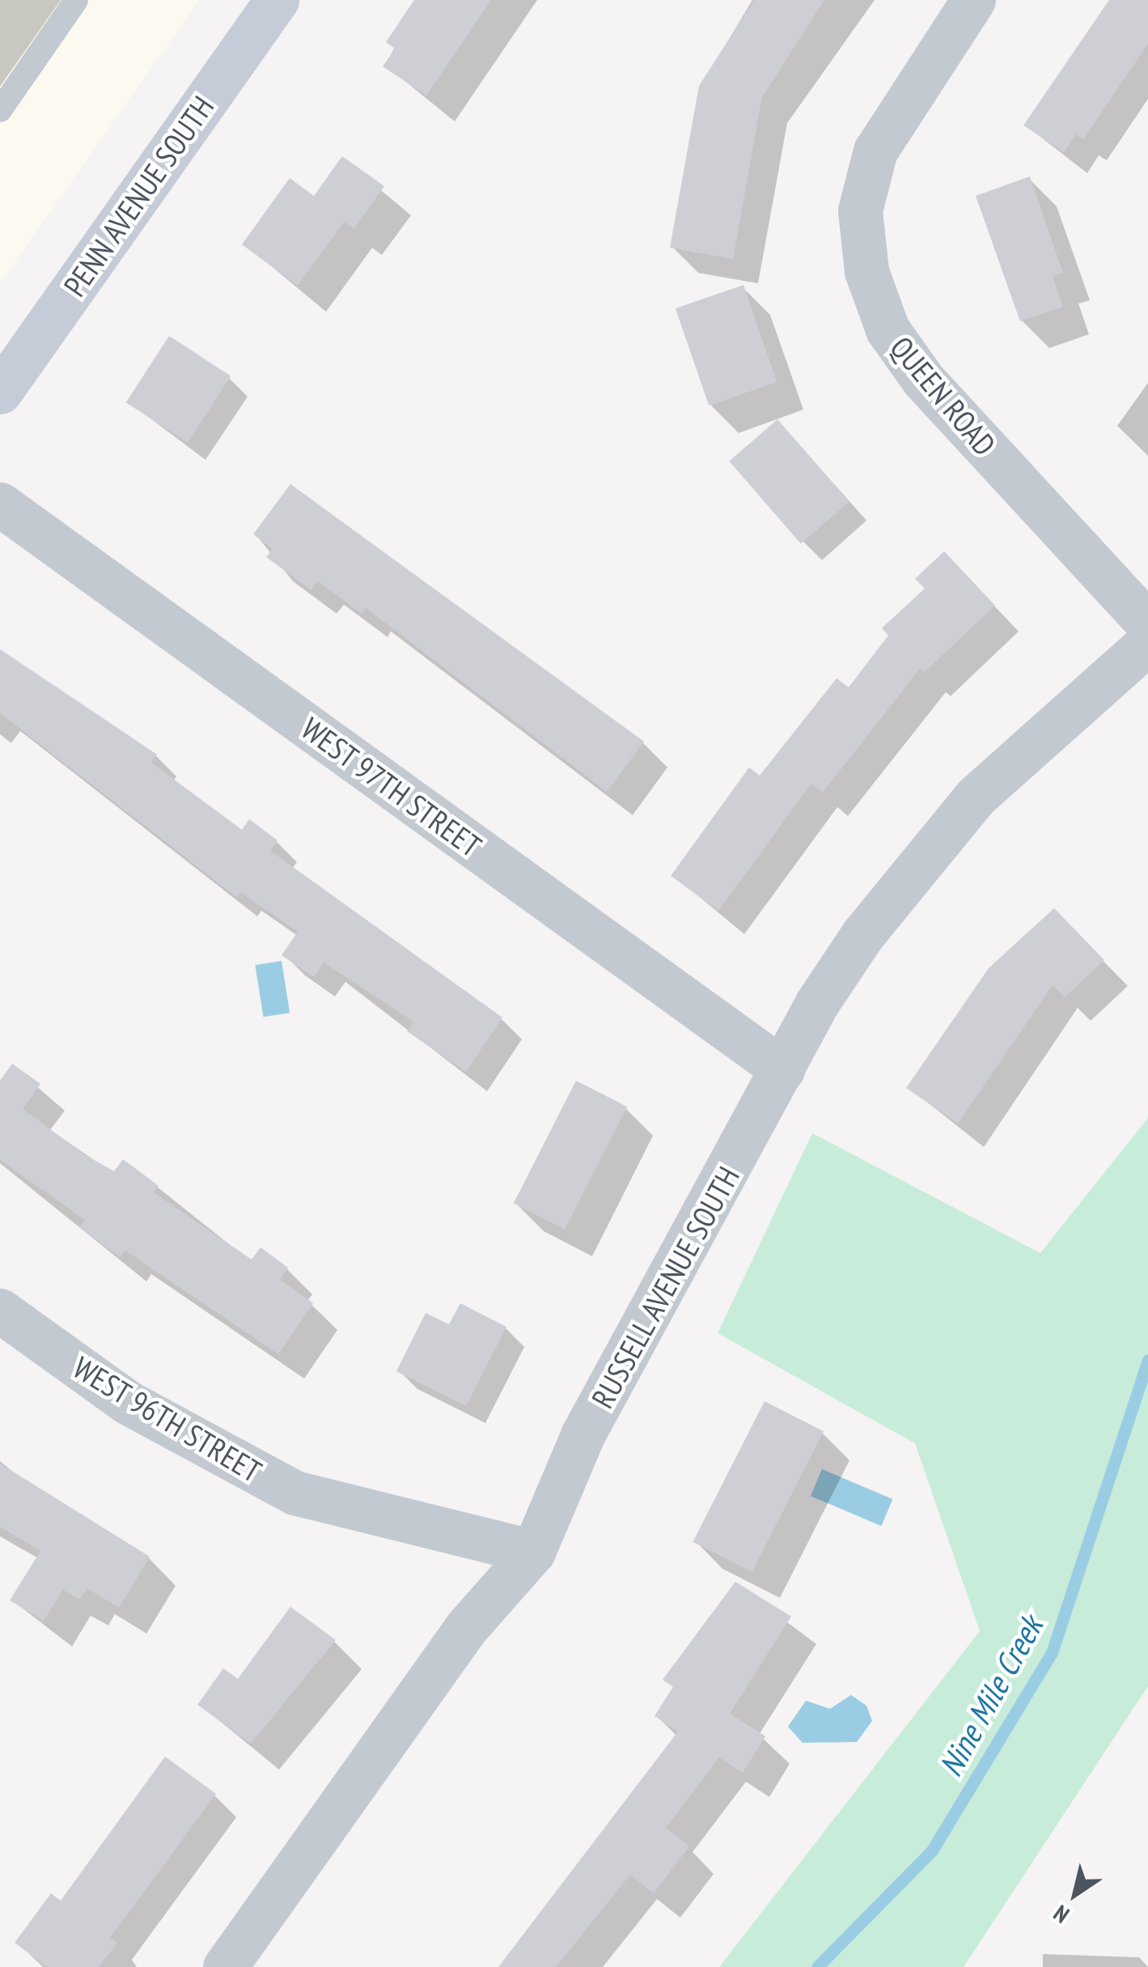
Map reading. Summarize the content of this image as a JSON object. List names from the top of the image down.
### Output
{
  "streets": {
    "main road": ["PENN AVENUE SOUTH"],
    "street": [
      "QUEEN ROAD",
      "WEST 97TH STREET",
      "RUSSELL AVENUE SOUTH",
      "WEST 96TH STREET"
    ]
  },
  "crossings": [
    ["WEST 97TH STREET", "RUSSELL AVENUE SOUTH"],
    ["RUSSELL AVENUE SOUTH", "WEST 96TH STREET"]
  ],
  "water": ["Nine Mile Creek"],
  "north": "bottom left"
}
